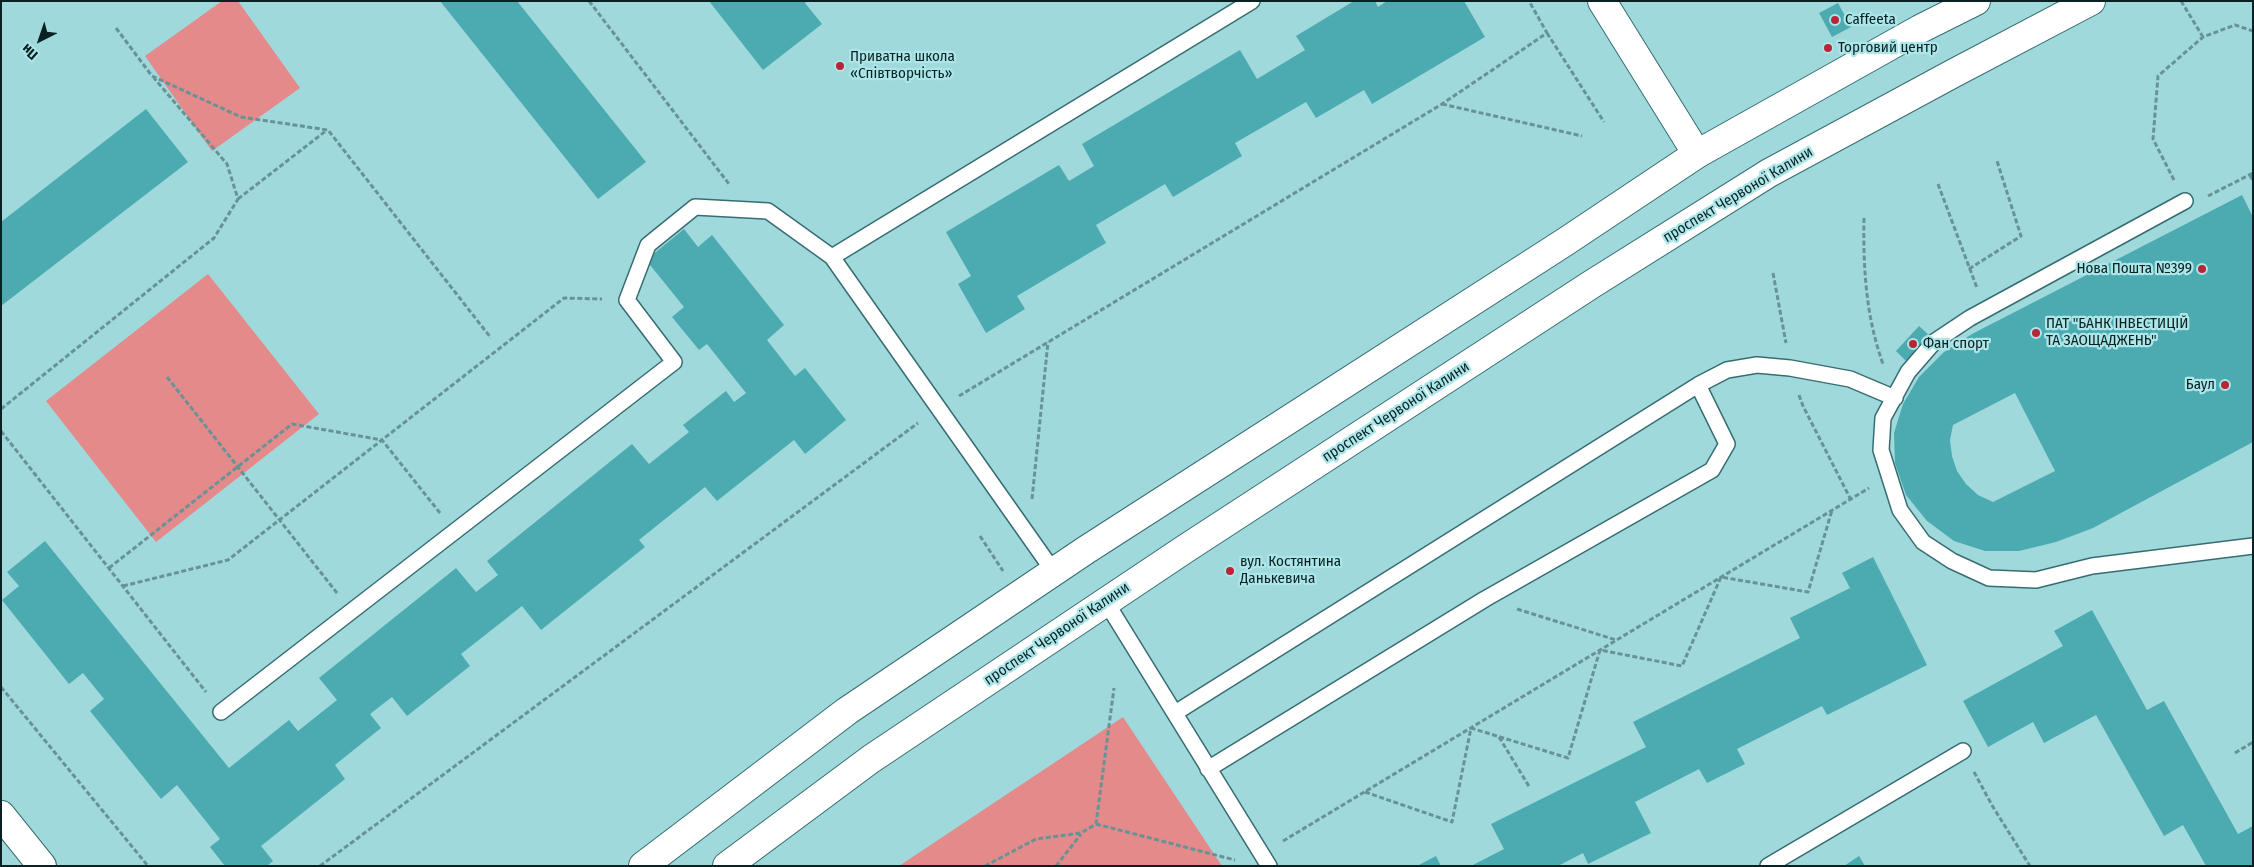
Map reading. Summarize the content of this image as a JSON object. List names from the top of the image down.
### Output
{
  "streets": {
    "main road": ["проспект Червоної Калини"]
  },
  "places": [
    "Caffeeta",
    "Торговий центр",
    "Приватна школа «Співтворчість»",
    "Нова Пошта №399",
    "ПАТ \"БАНК ІНВЕСТИЦІЙ ТА ЗАОЩАДЖЕНЬ\"",
    "Фан спорт",
    "Баул",
    "вул. Костянтина Данькевича"
  ],
  "north": "bottom left"
}
